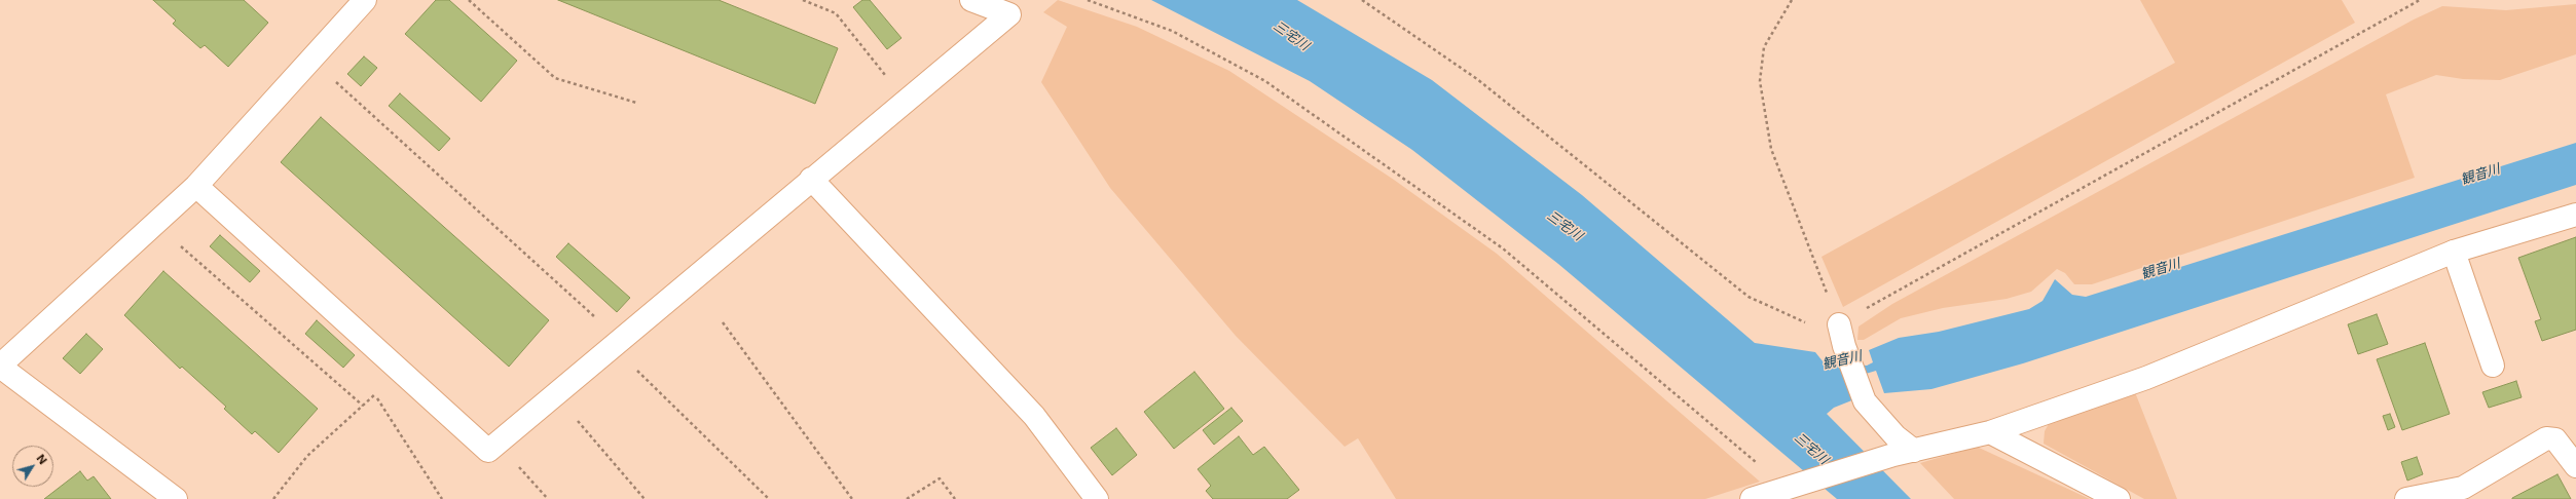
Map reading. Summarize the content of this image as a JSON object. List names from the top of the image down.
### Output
{
  "water": ["三宅川", "観音川"],
  "north": "top right"
}
